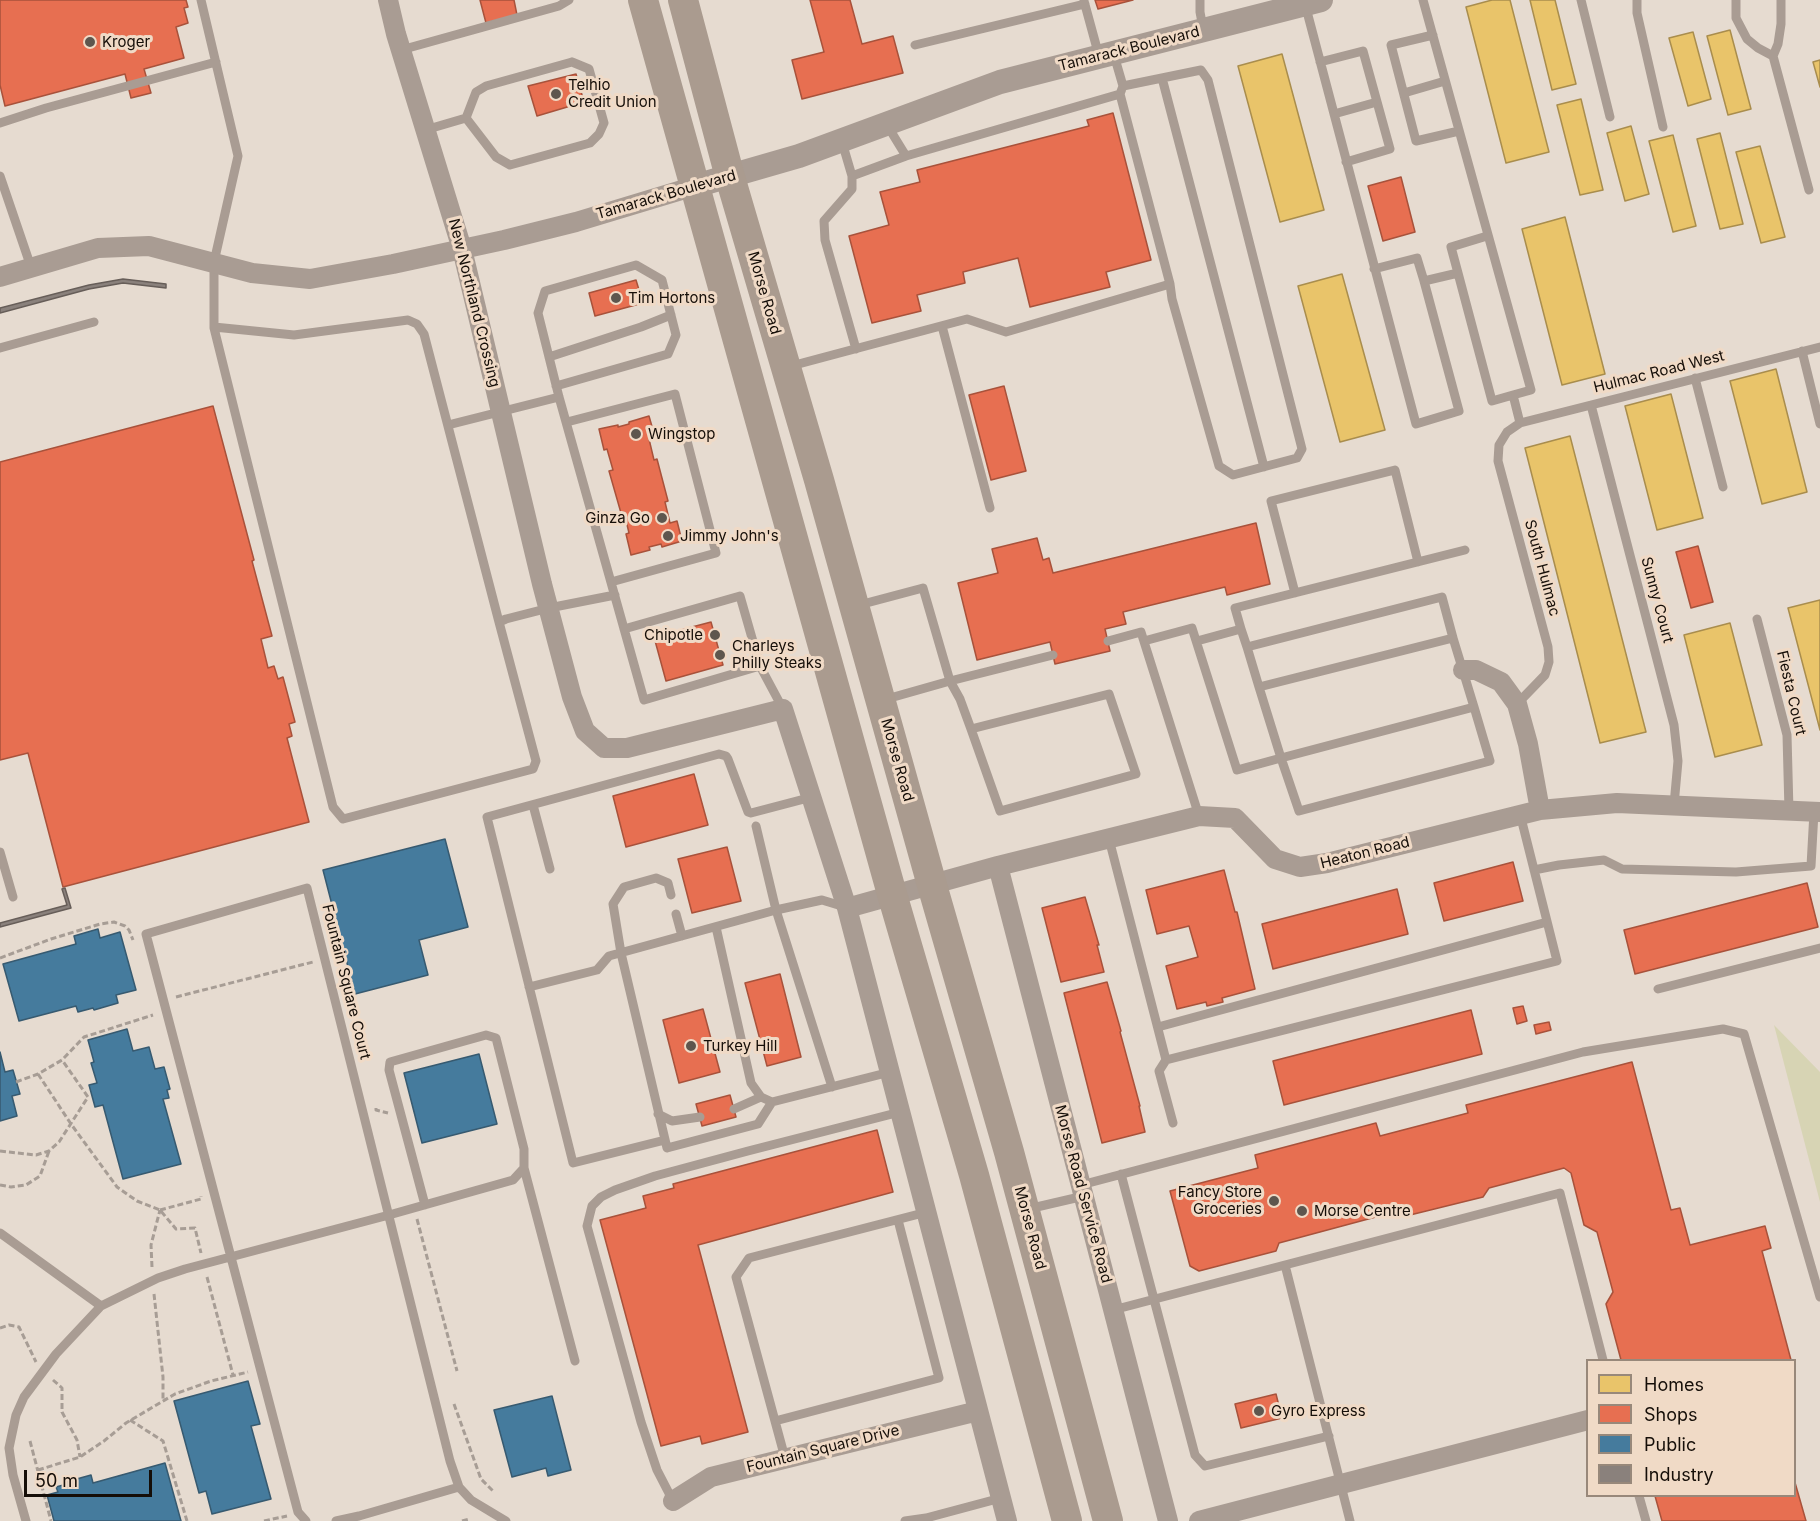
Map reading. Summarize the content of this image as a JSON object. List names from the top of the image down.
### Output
{
  "streets": {
    "main road": ["Morse Road"],
    "street": [
      "Tamarack Boulevard",
      "New Northland Crossing",
      "Heaton Road",
      "Morse Road Service Road",
      "Fountain Square Drive"
    ],
    "lane": [
      "Hulmac Road West",
      "South Hulmac",
      "Sunny Court",
      "Fiesta Court",
      "Fountain Square Court"
    ]
  },
  "crossings": [
    ["Tamarack Boulevard", "Morse Road"],
    ["Tamarack Boulevard", "New Northland Crossing"],
    ["Morse Road", "Heaton Road"],
    ["Hulmac Road West", "South Hulmac"],
    ["Hulmac Road West", "Sunny Court"],
    ["Sunny Court", "Heaton Road"],
    ["Fiesta Court", "Heaton Road"],
    ["Heaton Road", "Morse Road Service Road"]
  ],
  "places": [
    "Kroger",
    "Telhio Credit Union",
    "Tim Hortons",
    "Wingstop",
    "Ginza Go",
    "Jimmy John's",
    "Chipotle",
    "Charleys Philly Steaks",
    "Turkey Hill",
    "Fancy Store Groceries",
    "Morse Centre",
    "Gyro Express"
  ],
  "legend": [
    "Homes",
    "Shops",
    "Public",
    "Industry"
  ],
  "scale_bar": "50 m"
}
